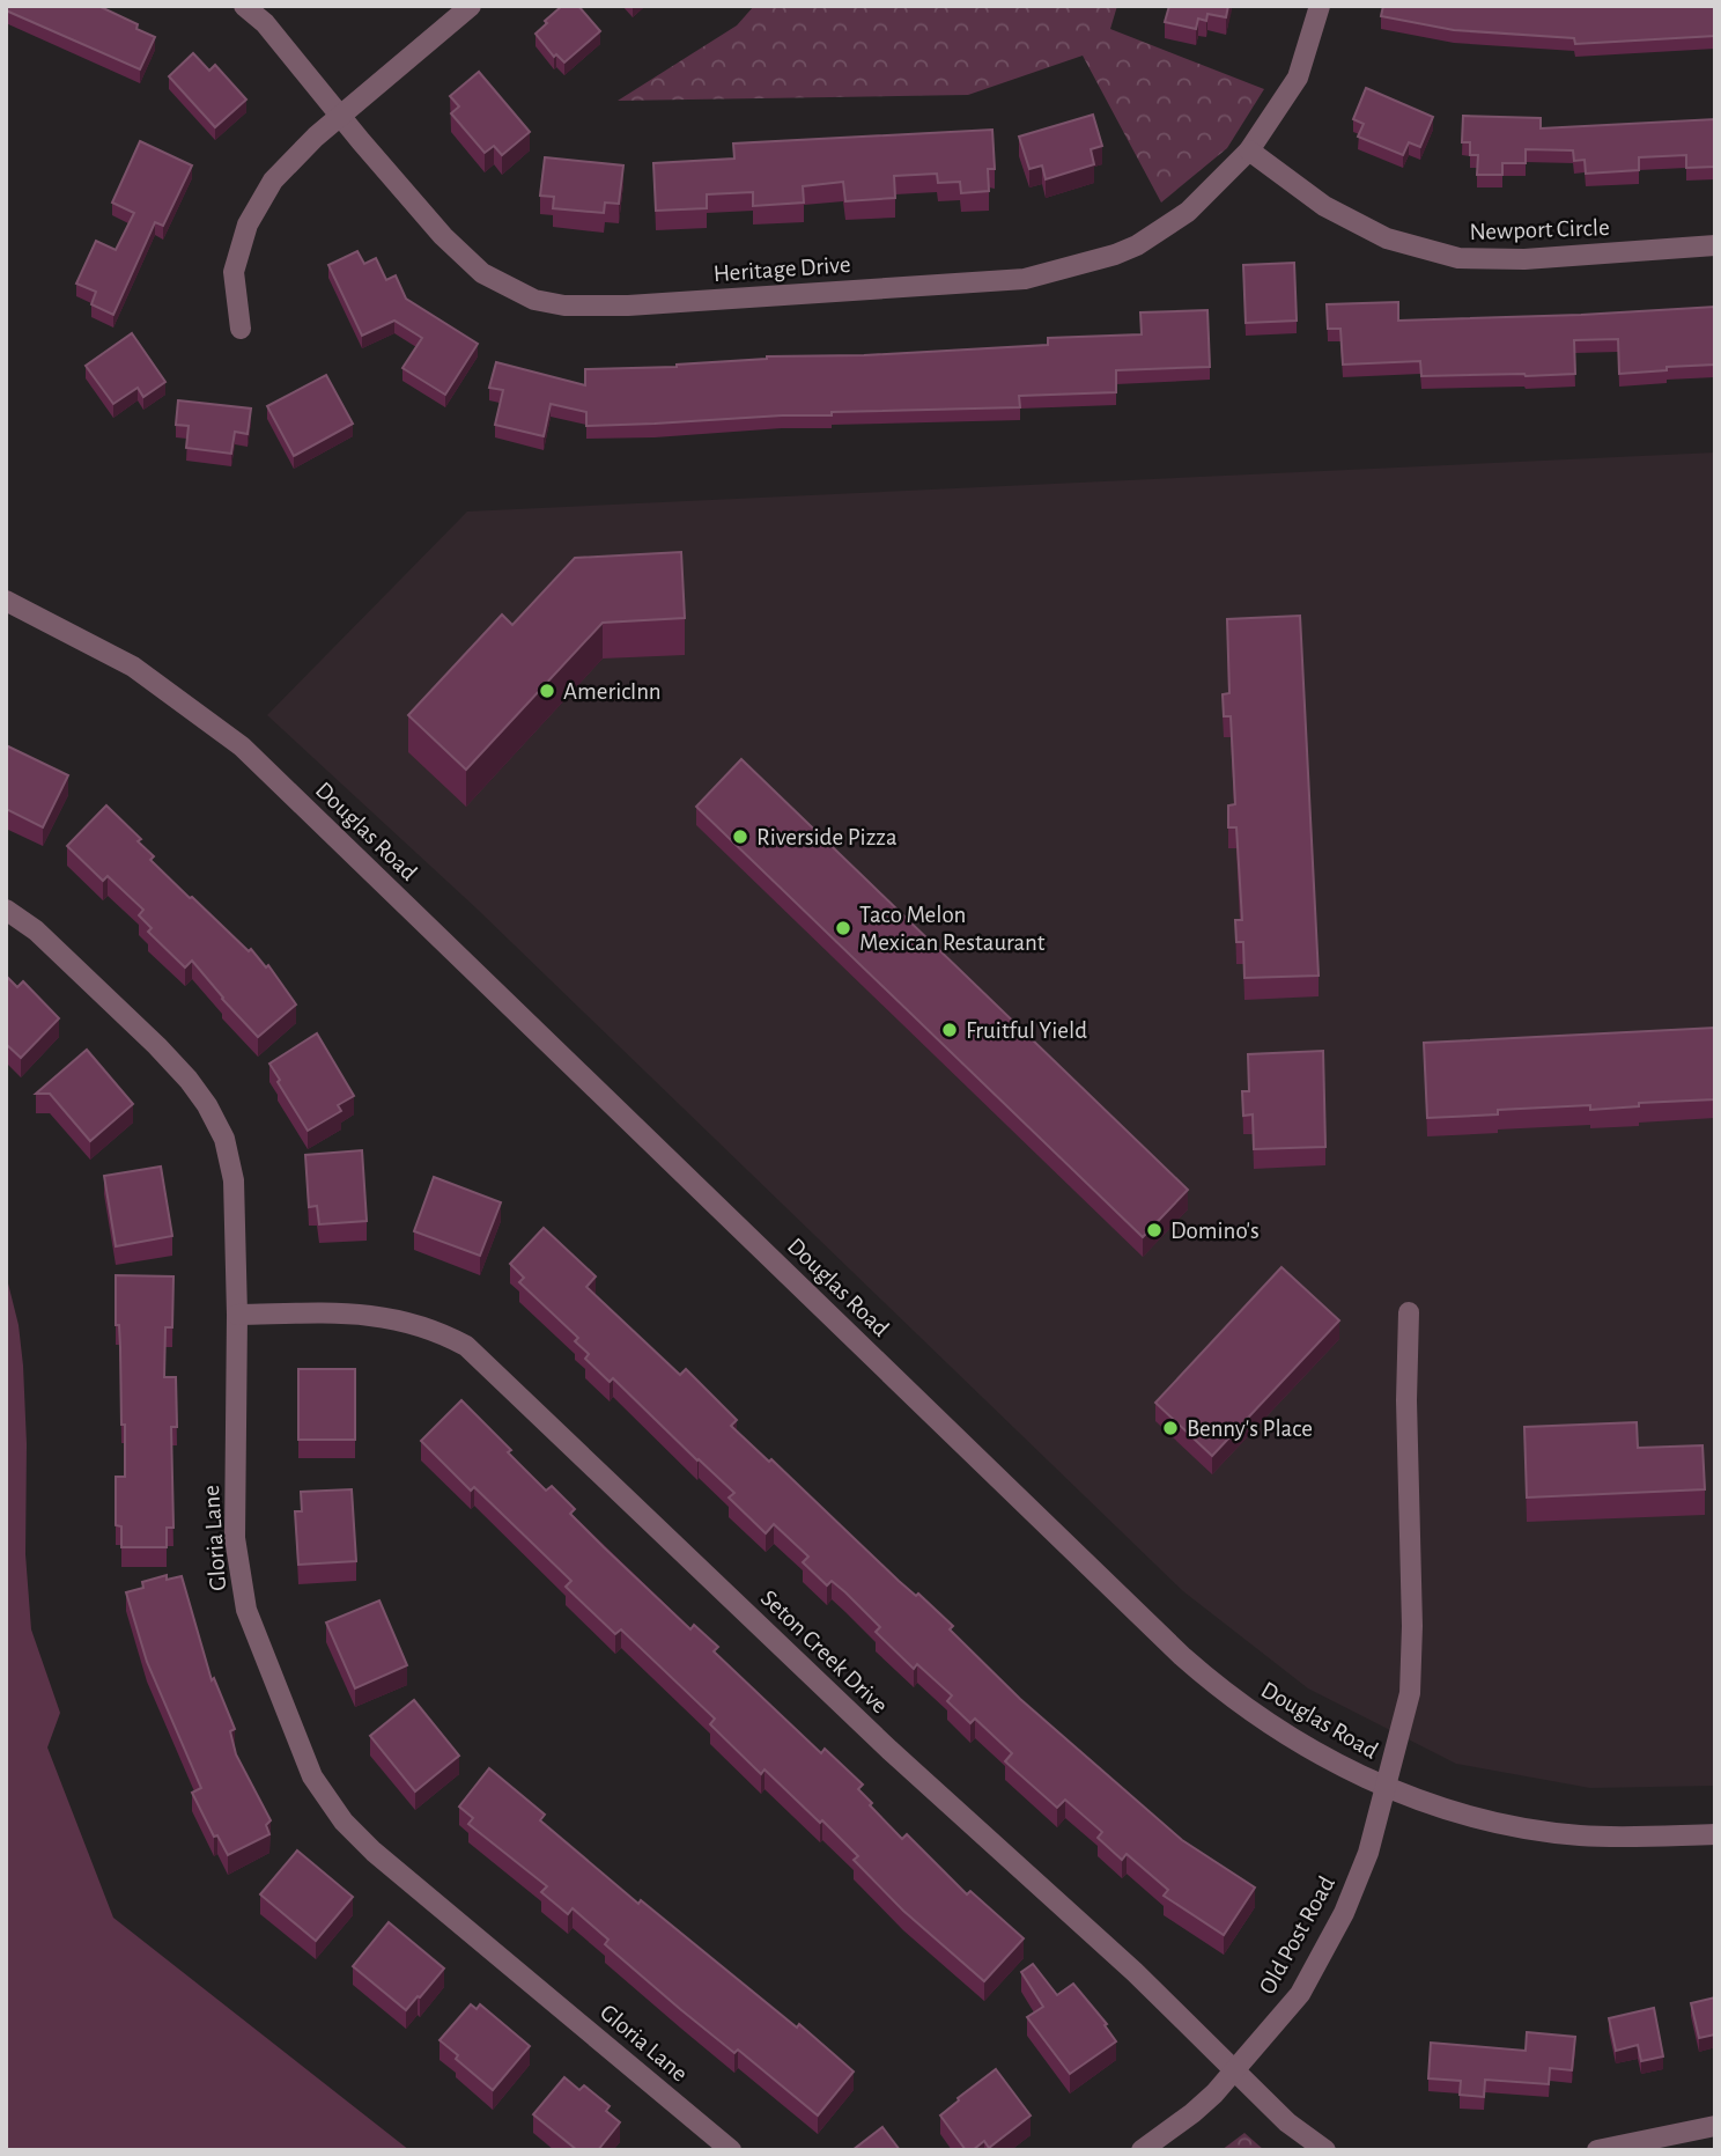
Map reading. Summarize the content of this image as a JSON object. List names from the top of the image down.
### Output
{
  "streets": {
    "street": [
      "Newport Circle",
      "Heritage Drive",
      "Douglas Road",
      "Gloria Lane",
      "Seton Creek Drive",
      "Old Post Road"
    ]
  },
  "crossings": [
    ["Newport Circle", "Heritage Drive"],
    ["Douglas Road", "Old Post Road"],
    ["Gloria Lane", "Seton Creek Drive"],
    ["Seton Creek Drive", "Old Post Road"]
  ],
  "places": [
    "AmericInn",
    "Riverside Pizza",
    "Taco Melon Mexican Restaurant",
    "Fruitful Yield",
    "Domino's",
    "Benny's Place"
  ]
}
